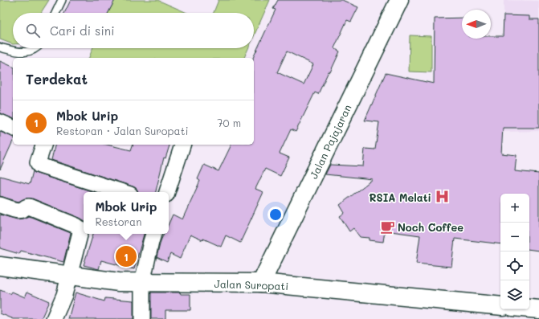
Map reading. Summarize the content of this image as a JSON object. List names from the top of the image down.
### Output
{
  "streets": {
    "street": ["Jalan Pajajaran", "Jalan Suropati"]
  },
  "crossings": [
    ["Jalan Pajajaran", "Jalan Suropati"]
  ],
  "places": {
    "hospital": ["RSIA Melati"],
    "cafe": ["Noch Coffee"]
  },
  "north": "left",
  "page": {
    "search": "Cari di sini",
    "heading": "Terdekat",
    "list": [
      {
        "mark": "1",
        "name": "Mbok Urip",
        "note": "Restoran · Jalan Suropati",
        "value": "70 m"
      }
    ],
    "popup": ["Mbok Urip", "Restoran"],
    "map_buttons": ["+", "−"],
    "pins": "1"
  }
}
